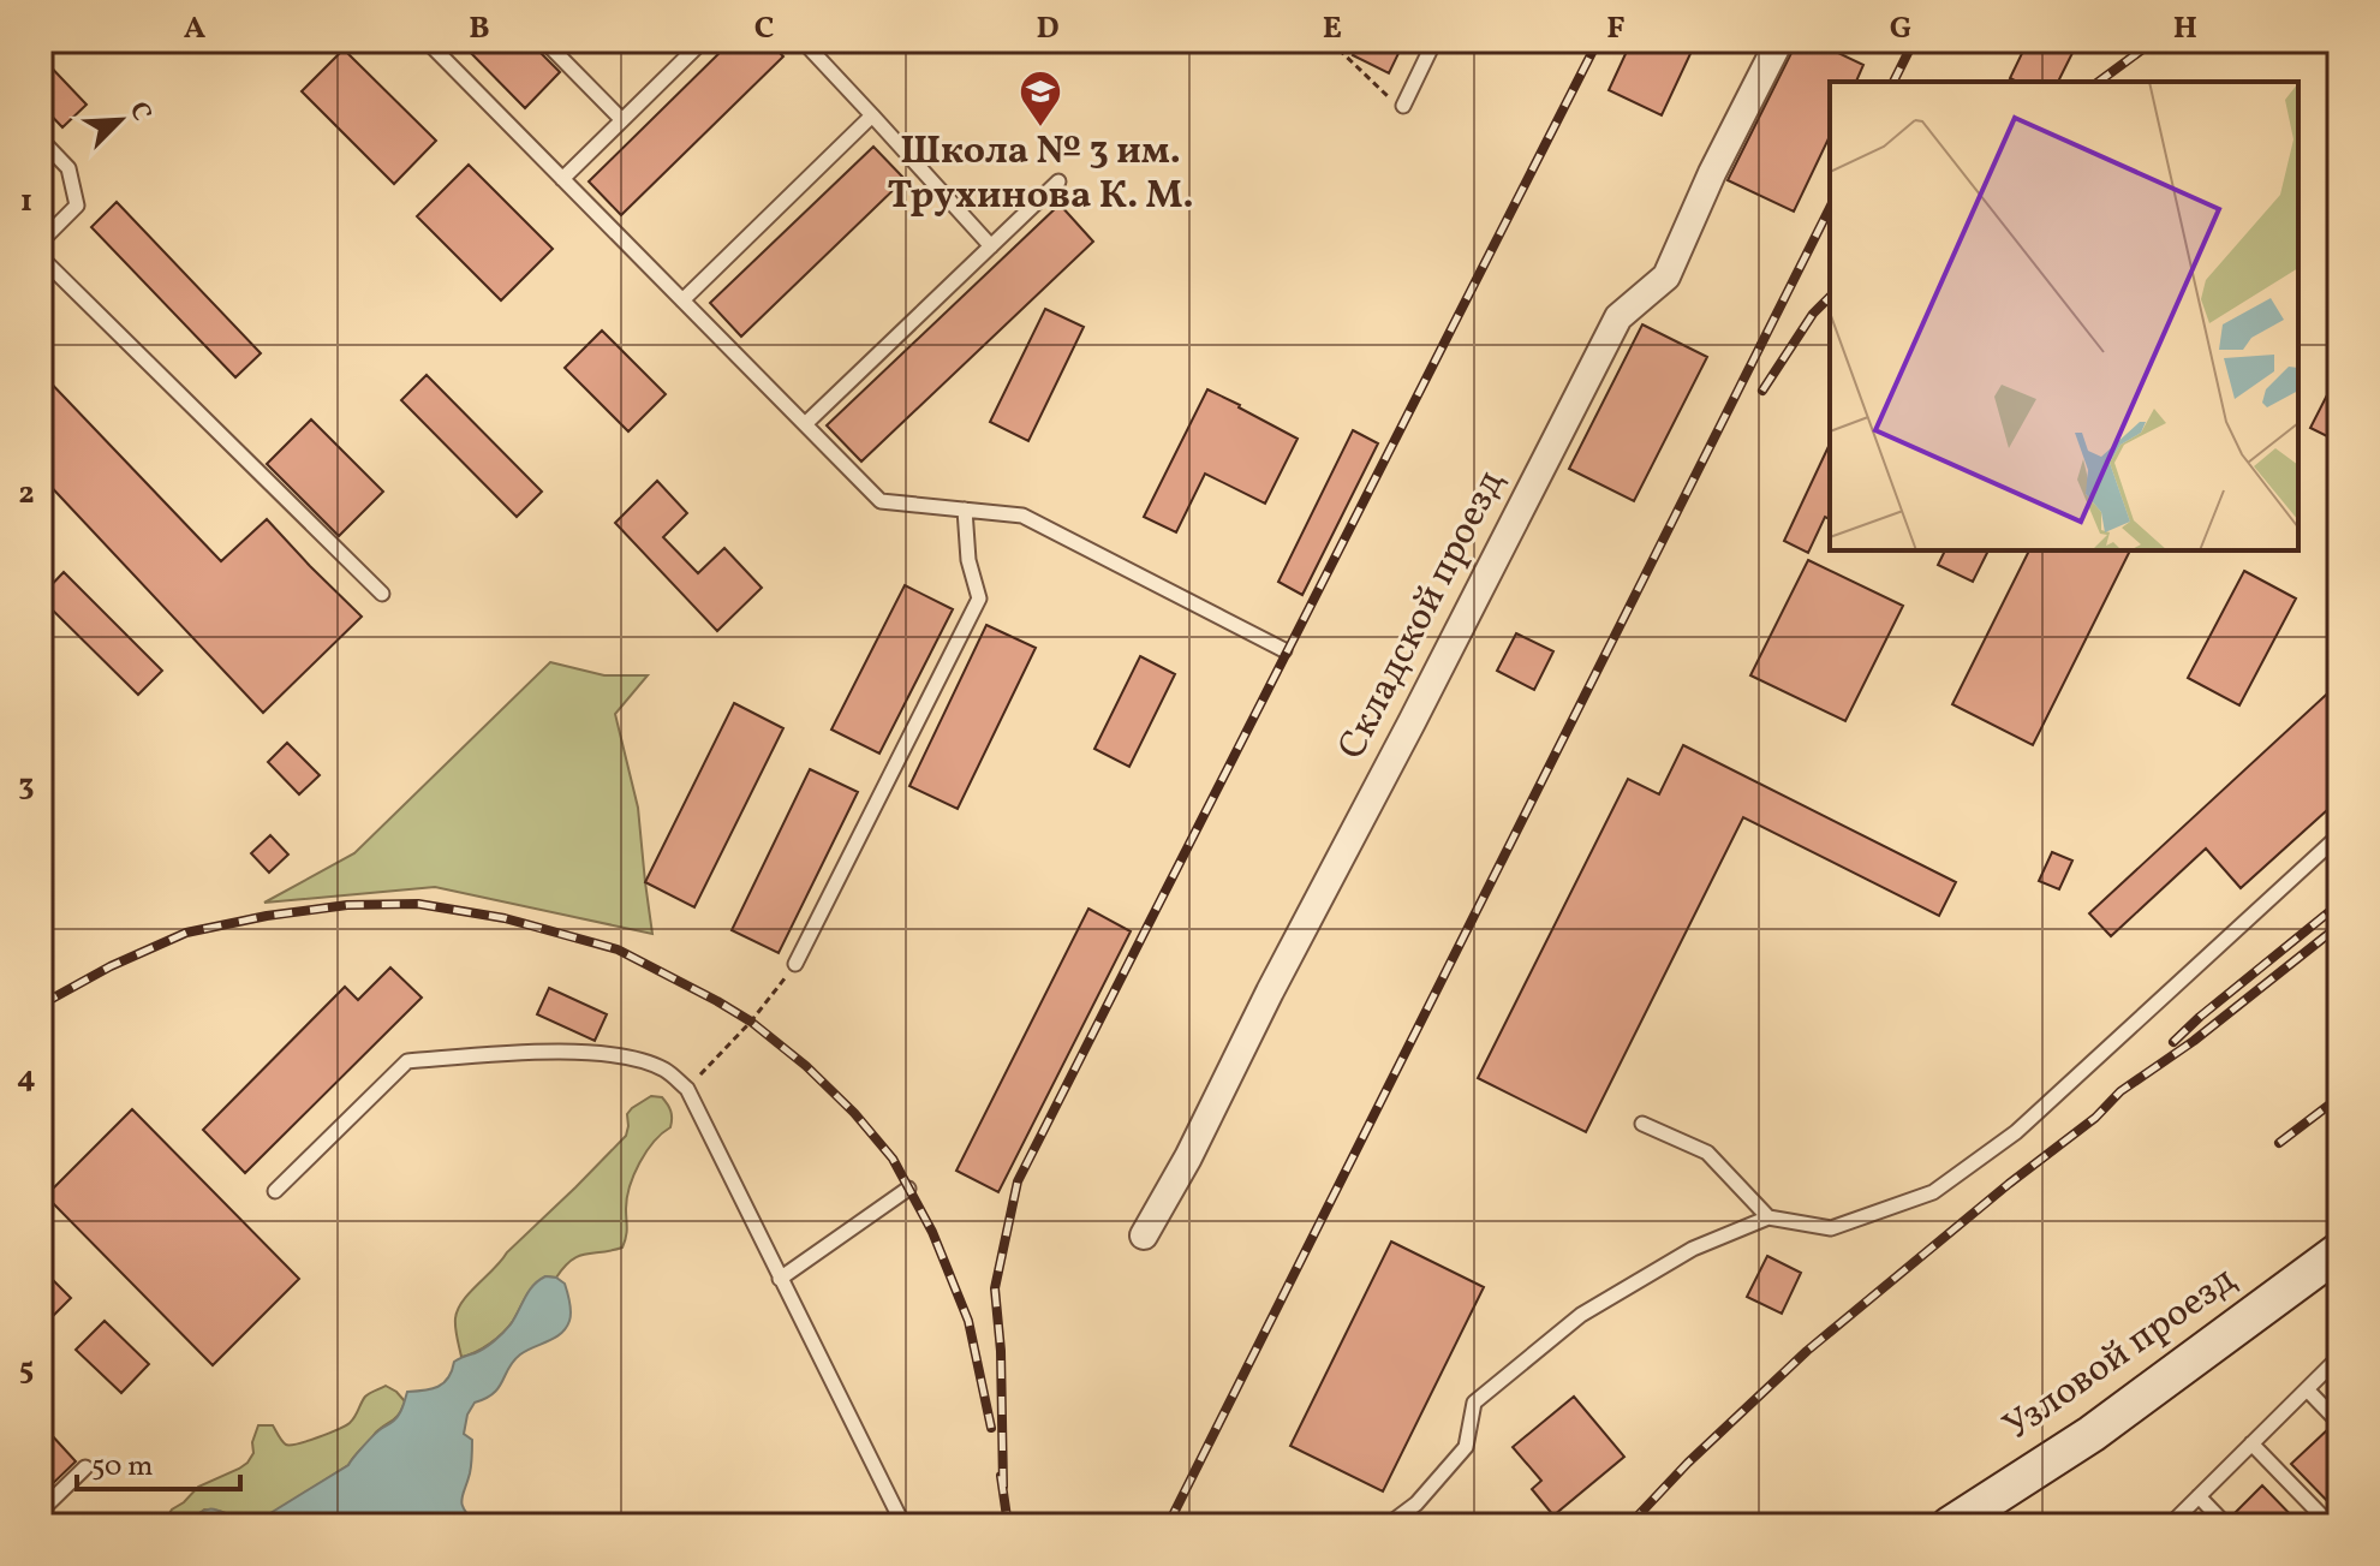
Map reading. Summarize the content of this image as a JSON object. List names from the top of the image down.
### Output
{
  "streets": {
    "street": ["Складской проезд", "Узловой проезд"]
  },
  "places": {
    "school or university": ["Школа № 3 им. Трухинова К. М."]
  },
  "scale_bar": "50 m",
  "north": "top right",
  "grid": {
    "columns": [
      "A",
      "B",
      "C",
      "D",
      "E",
      "F",
      "G",
      "H"
    ],
    "rows": [
      "1",
      "2",
      "3",
      "4",
      "5"
    ]
  }
}
